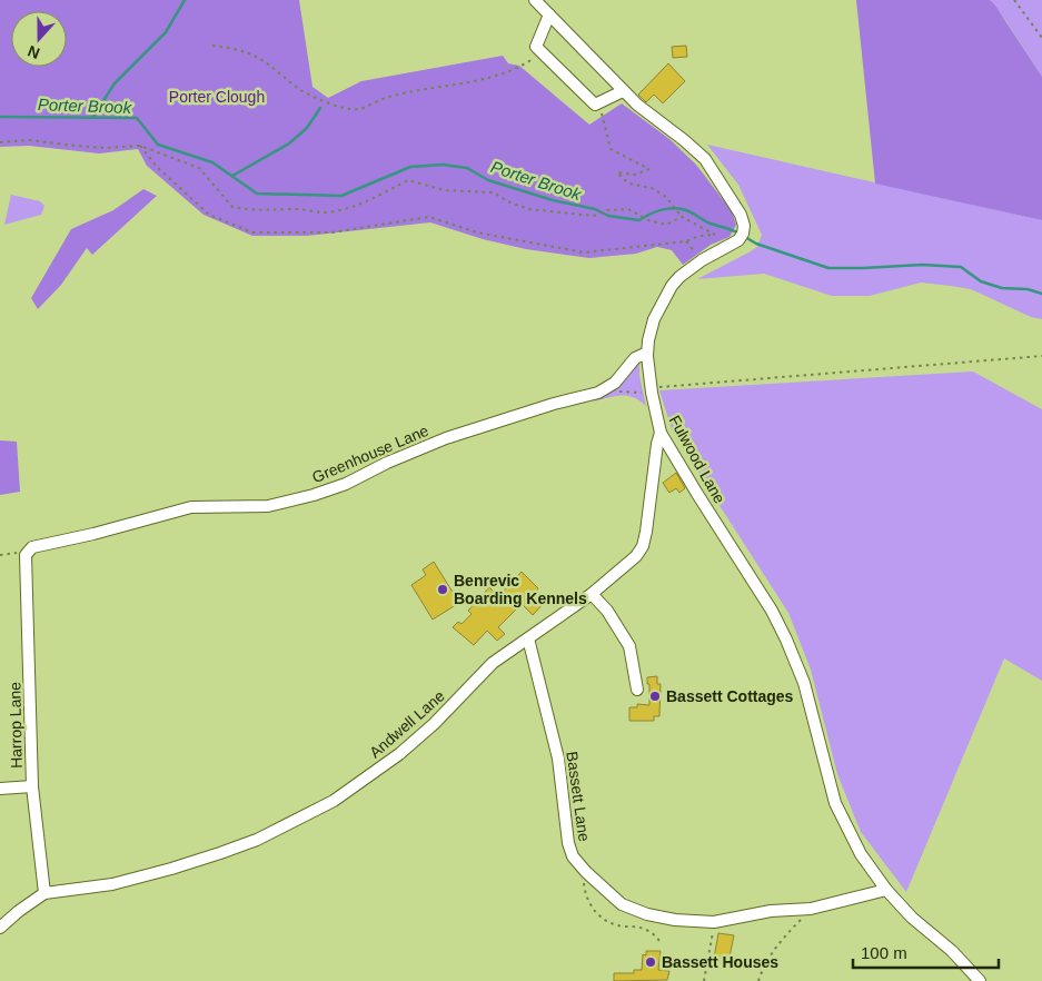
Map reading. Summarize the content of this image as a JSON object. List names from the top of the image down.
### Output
{
  "streets": {
    "street": [
      "Greenhouse Lane",
      "Fulwood Lane",
      "Andwell Lane",
      "Harrop Lane",
      "Bassett Lane"
    ]
  },
  "crossings": [
    ["Greenhouse Lane", "Fulwood Lane"],
    ["Greenhouse Lane", "Harrop Lane"],
    ["Fulwood Lane", "Andwell Lane"],
    ["Fulwood Lane", "Bassett Lane"],
    ["Andwell Lane", "Harrop Lane"],
    ["Andwell Lane", "Bassett Lane"]
  ],
  "water": ["Porter Brook"],
  "parks": ["Porter Clough"],
  "places": ["Benrevic Boarding Kennels", "Bassett Cottages", "Bassett Houses"],
  "scale_bar": "100 m",
  "north": "bottom"
}
